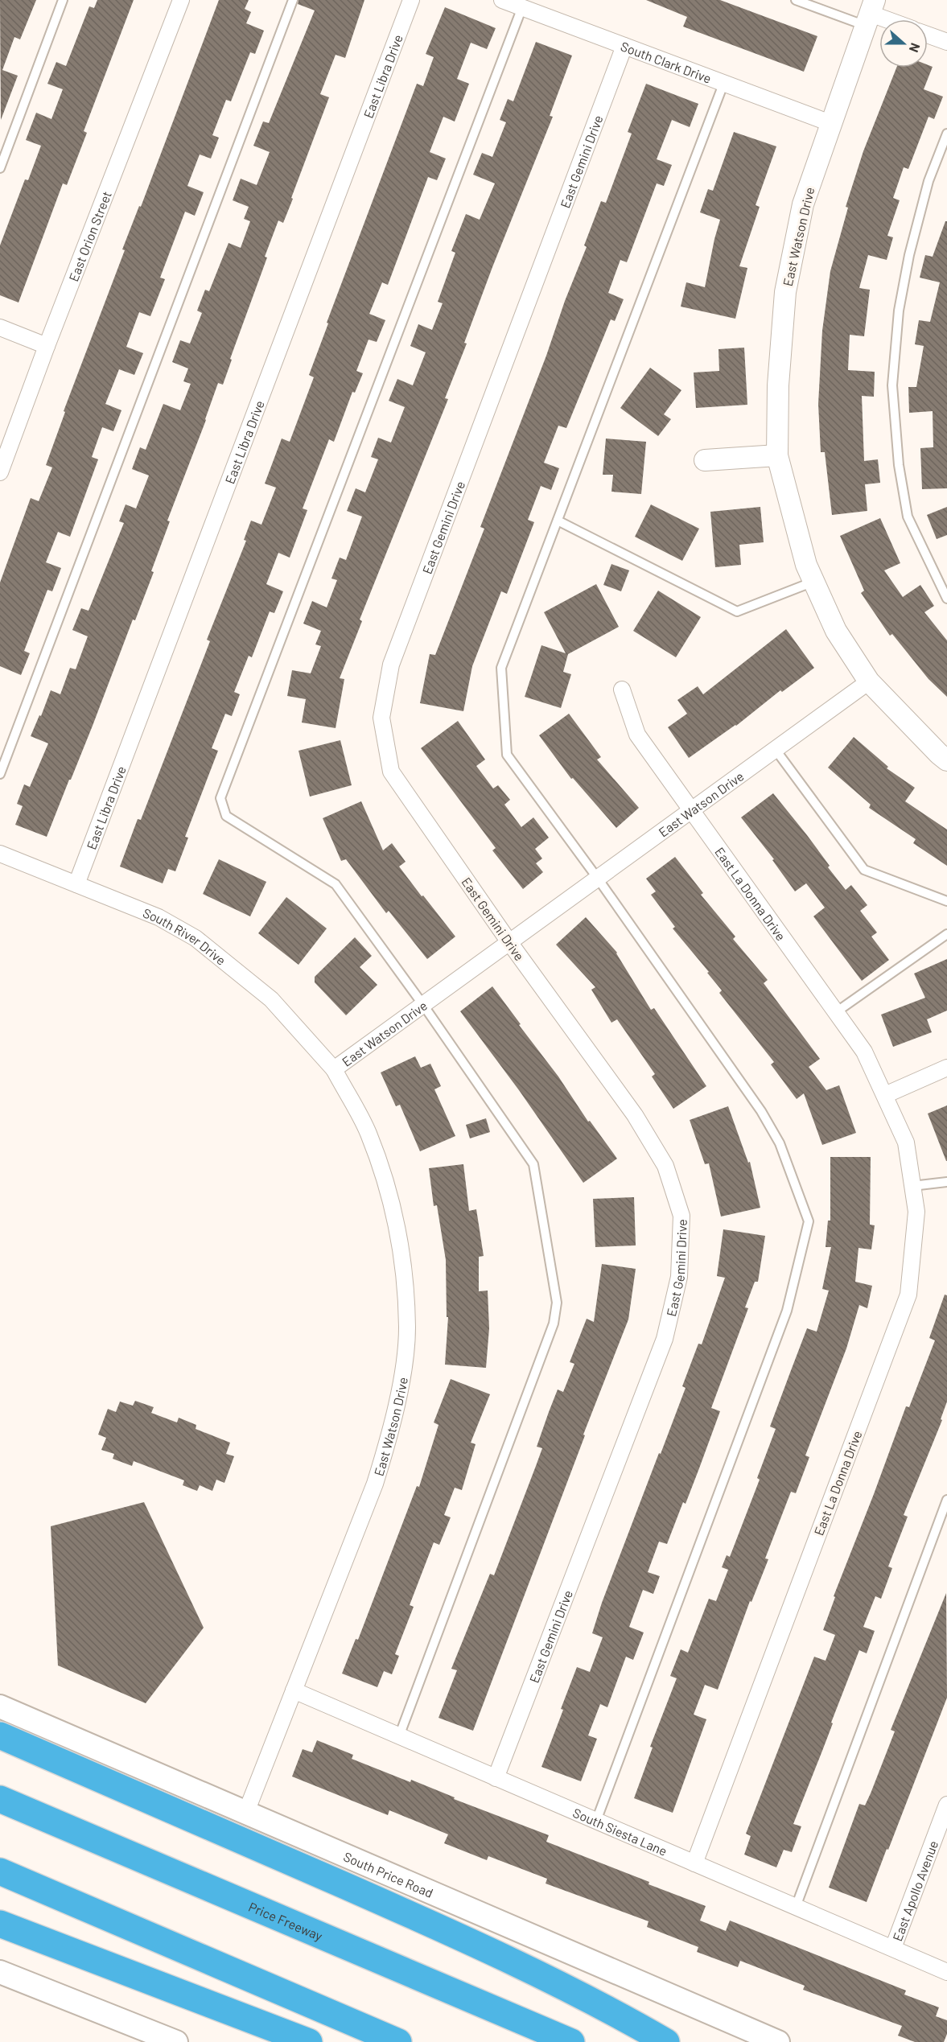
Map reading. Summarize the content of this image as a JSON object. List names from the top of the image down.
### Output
{
  "streets": {
    "highway": ["Price Freeway"],
    "main road": ["South Price Road"],
    "street": [
      "South Clark Drive",
      "East Libra Drive",
      "East Gemini Drive",
      "East Orion Street",
      "East Watson Drive",
      "East La Donna Drive",
      "South River Drive",
      "South Siesta Lane",
      "East Apollo Avenue"
    ]
  },
  "crossings": [
    ["South Clark Drive", "East Gemini Drive"],
    ["South Clark Drive", "East Watson Drive"],
    ["East Libra Drive", "South River Drive"],
    ["East Gemini Drive", "East Watson Drive"],
    ["East Gemini Drive", "South Siesta Lane"],
    ["East Watson Drive", "East La Donna Drive"],
    ["East Watson Drive", "South River Drive"],
    ["East Watson Drive", "South Siesta Lane"],
    ["East Watson Drive", "South Price Road"],
    ["East La Donna Drive", "South Siesta Lane"],
    ["South Siesta Lane", "East Apollo Avenue"]
  ],
  "north": "right"
}
